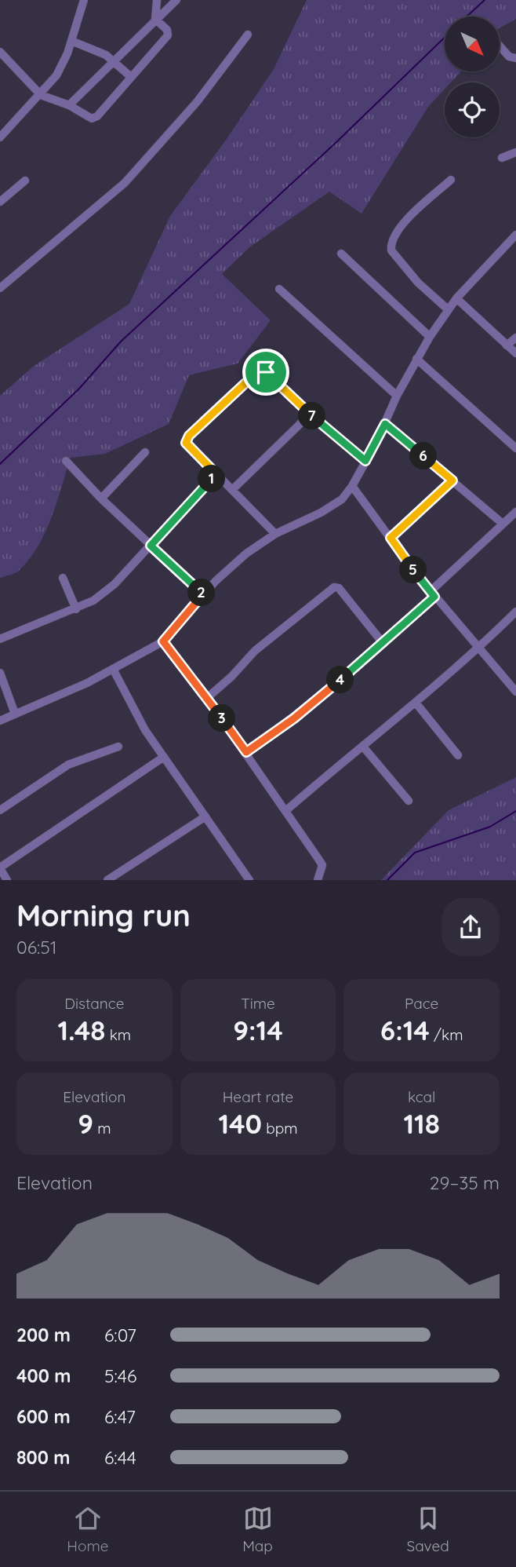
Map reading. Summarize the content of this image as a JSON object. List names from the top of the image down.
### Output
{
  "north": "bottom right",
  "page": {
    "pins": [
      "7",
      "6",
      "1",
      "5",
      "2",
      "4",
      "3"
    ],
    "heading": ["Morning run", "06:51"],
    "stats": [
      ["Distance", "1.48 km"],
      ["Time", "9:14"],
      ["Pace", "6:14 /km"],
      ["Elevation", "9 m"],
      ["Heart rate", "140 bpm"],
      ["kcal", "118"]
    ],
    "chart": ["Elevation", "29–35 m"],
    "list": [
      {
        "name": "200 m",
        "note": "6:07"
      },
      {
        "name": "400 m",
        "note": "5:46"
      },
      {
        "name": "600 m",
        "note": "6:47"
      },
      {
        "name": "800 m",
        "note": "6:44"
      }
    ],
    "tabs": ["Home", "Map", "Saved"]
  }
}
